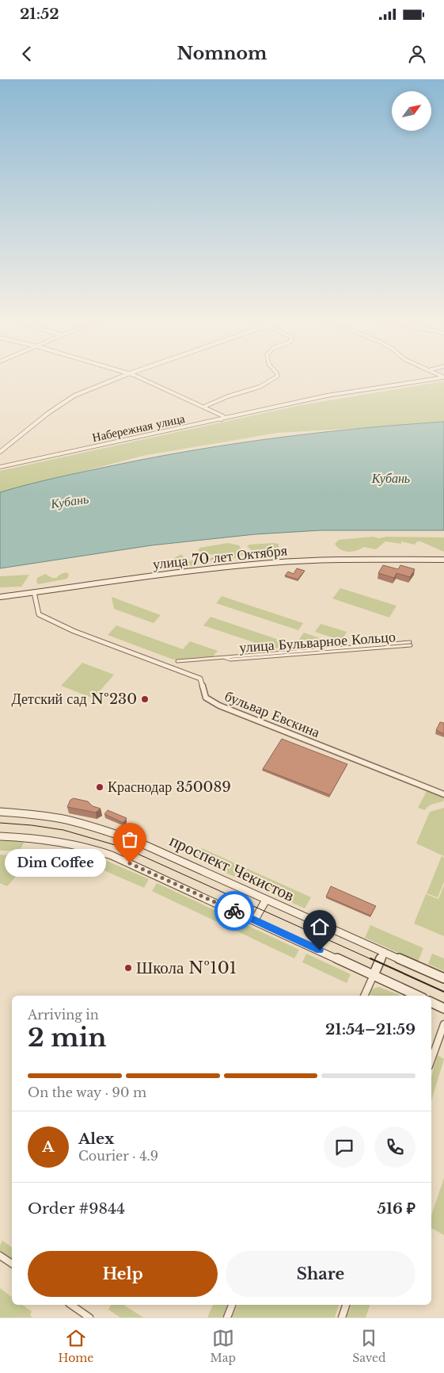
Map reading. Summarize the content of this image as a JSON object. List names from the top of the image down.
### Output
{
  "streets": {
    "main road": ["улица 70 лет Октября", "проспект Чекистов"],
    "street": ["Набережная улица", "улица Бульварное Кольцо", "бульвар Евскина"]
  },
  "crossings": [
    ["улица 70 лет Октября", "бульвар Евскина"]
  ],
  "water": ["Кубань"],
  "places": [
    "Детский сад №230",
    "Краснодар 350089",
    "Dim Coffee",
    "Школа №101"
  ],
  "north": "top right",
  "page": {
    "status": "21:52",
    "header": "Nomnom",
    "bubble": "Dim Coffee",
    "heading": ["2 min", "Arriving in", "21:54–21:59"],
    "panel": [
      "Alex",
      "Courier · 4.9",
      "Order #9844",
      "516 ₽"
    ],
    "bar": "On the way · 90 m",
    "round": "A",
    "buttons": ["Help", "Share"],
    "tabs": ["Home", "Map", "Saved"]
  }
}
